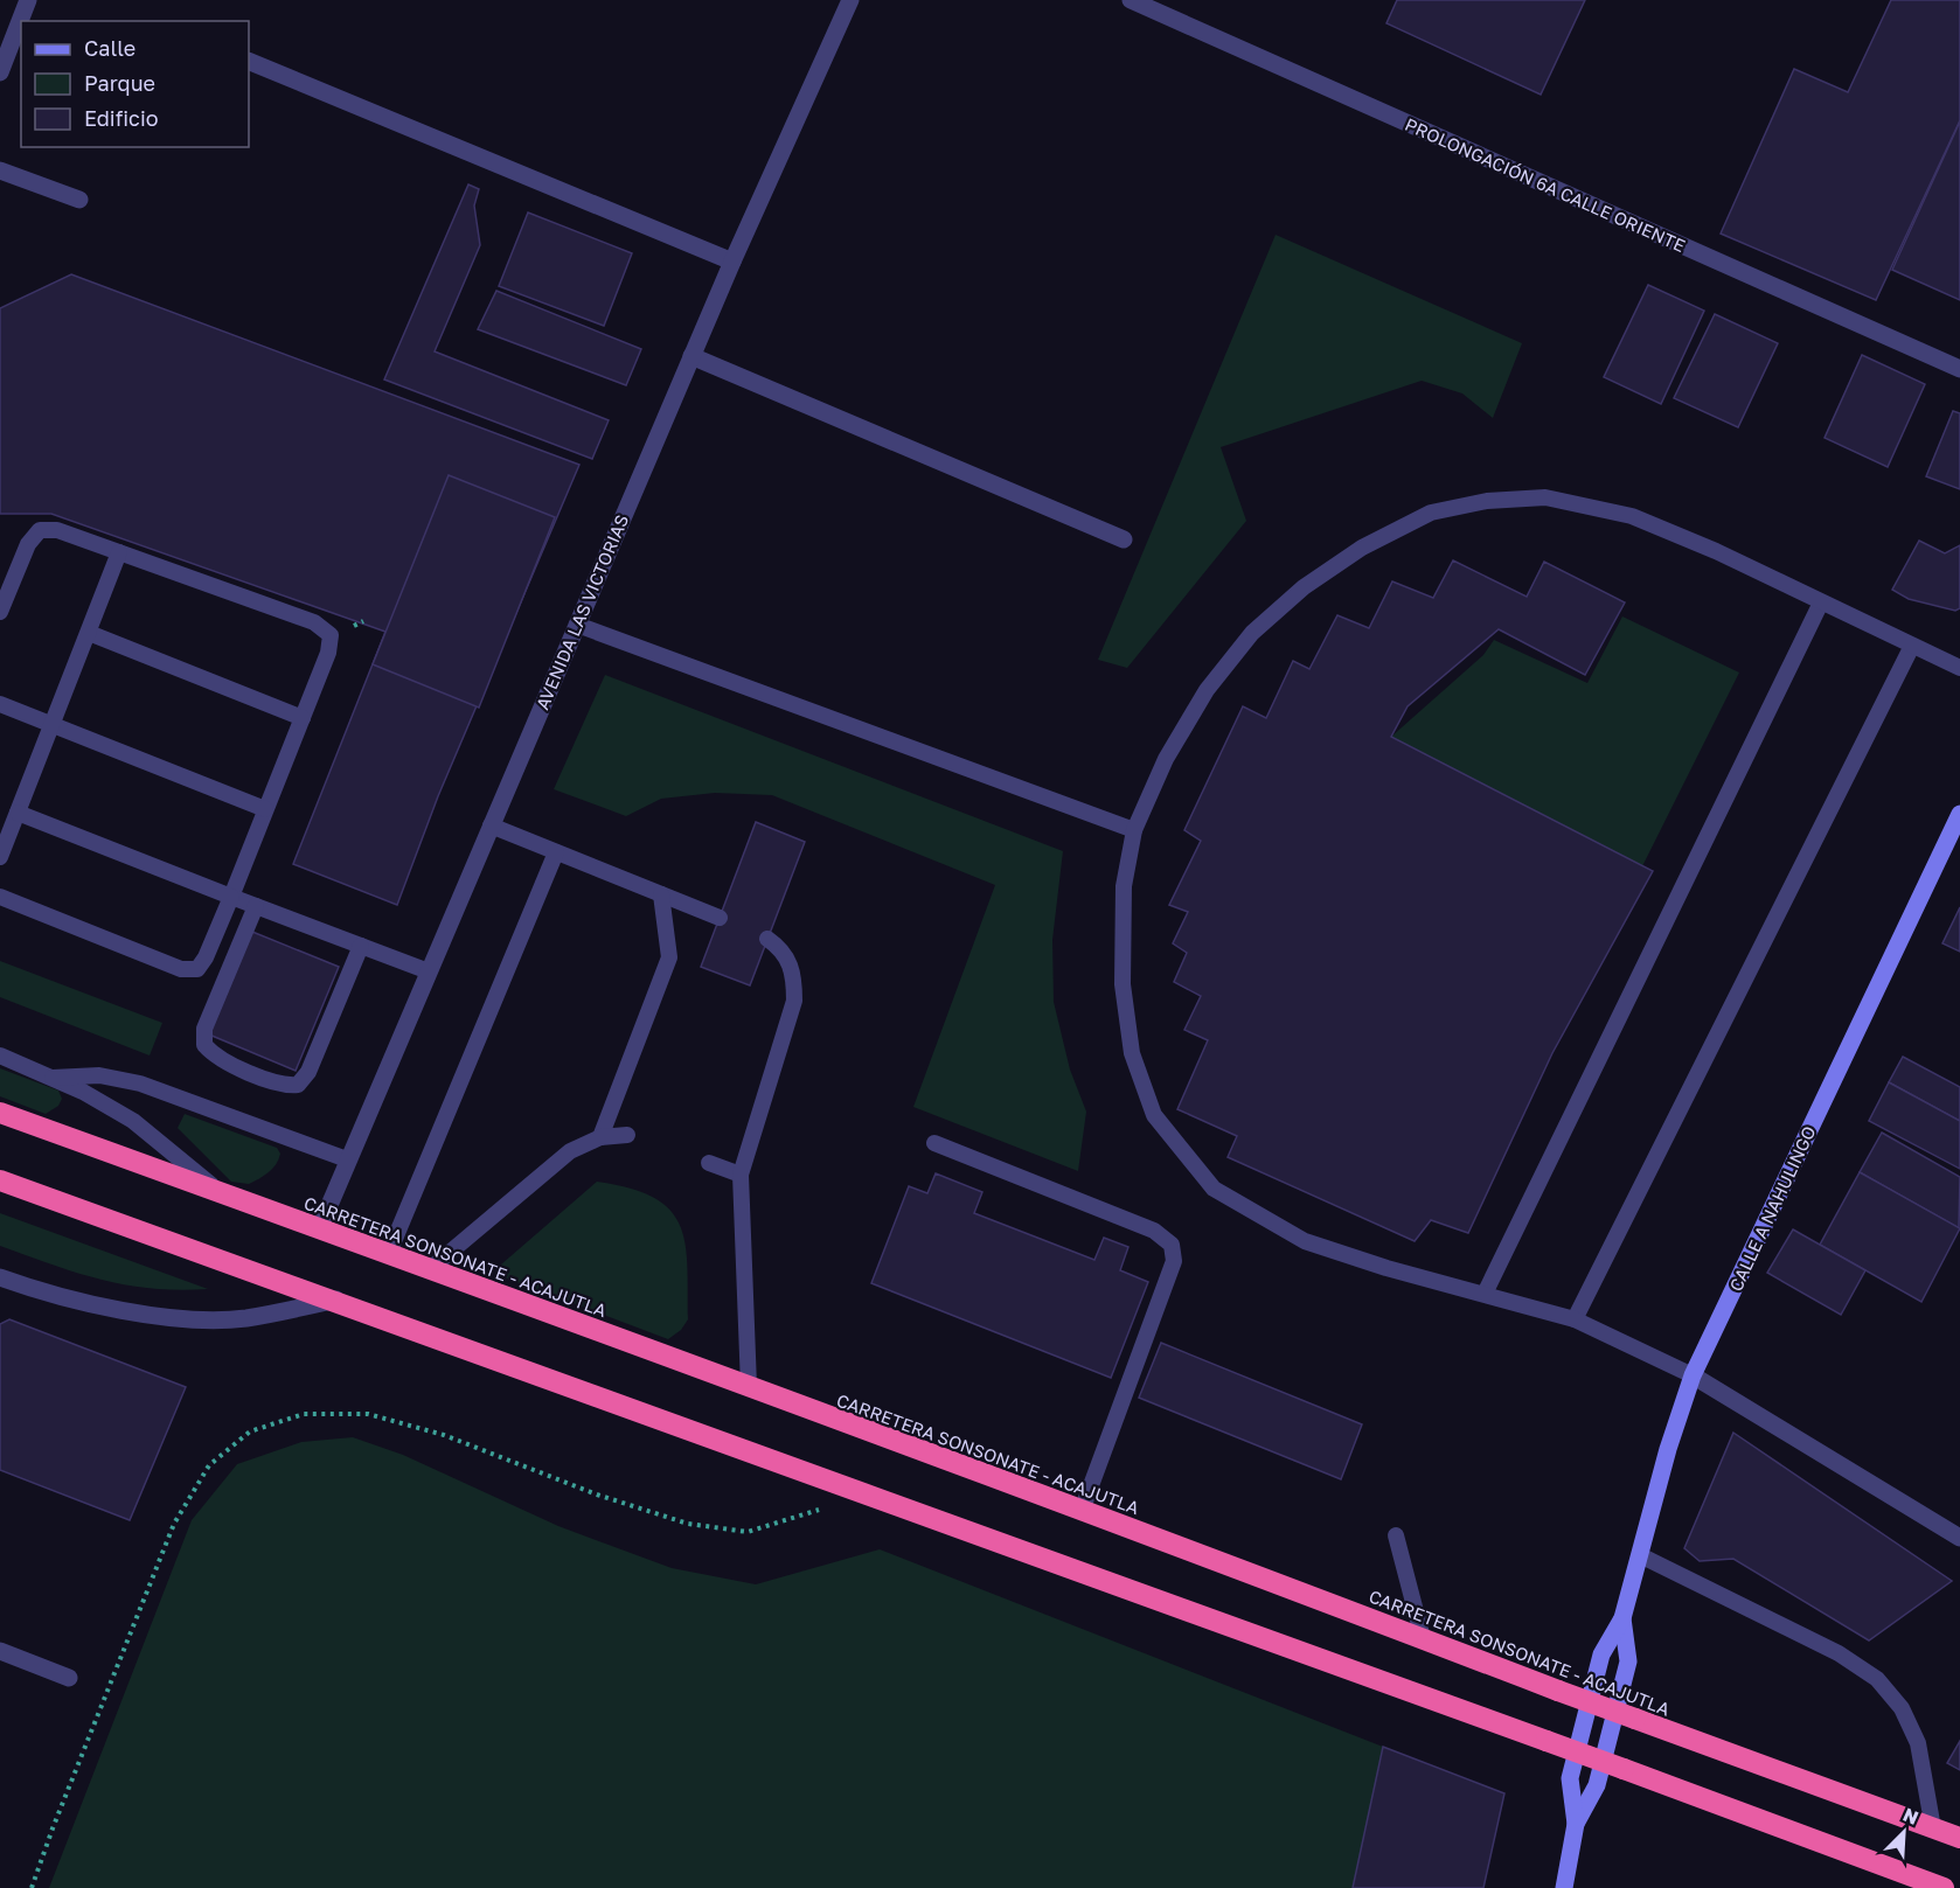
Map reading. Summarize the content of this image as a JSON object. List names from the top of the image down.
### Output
{
  "streets": {
    "highway": ["CARRETERA SONSONATE - ACAJUTLA"],
    "street": ["PROLONGACIÓN 6A CALLE ORIENTE", "AVENIDA LAS VICTORIAS", "CALLE A NAHULINGO"]
  },
  "crossings": [
    ["AVENIDA LAS VICTORIAS", "CARRETERA SONSONATE - ACAJUTLA"]
  ],
  "legend": ["Calle", "Parque", "Edificio"],
  "north": "top right"
}
